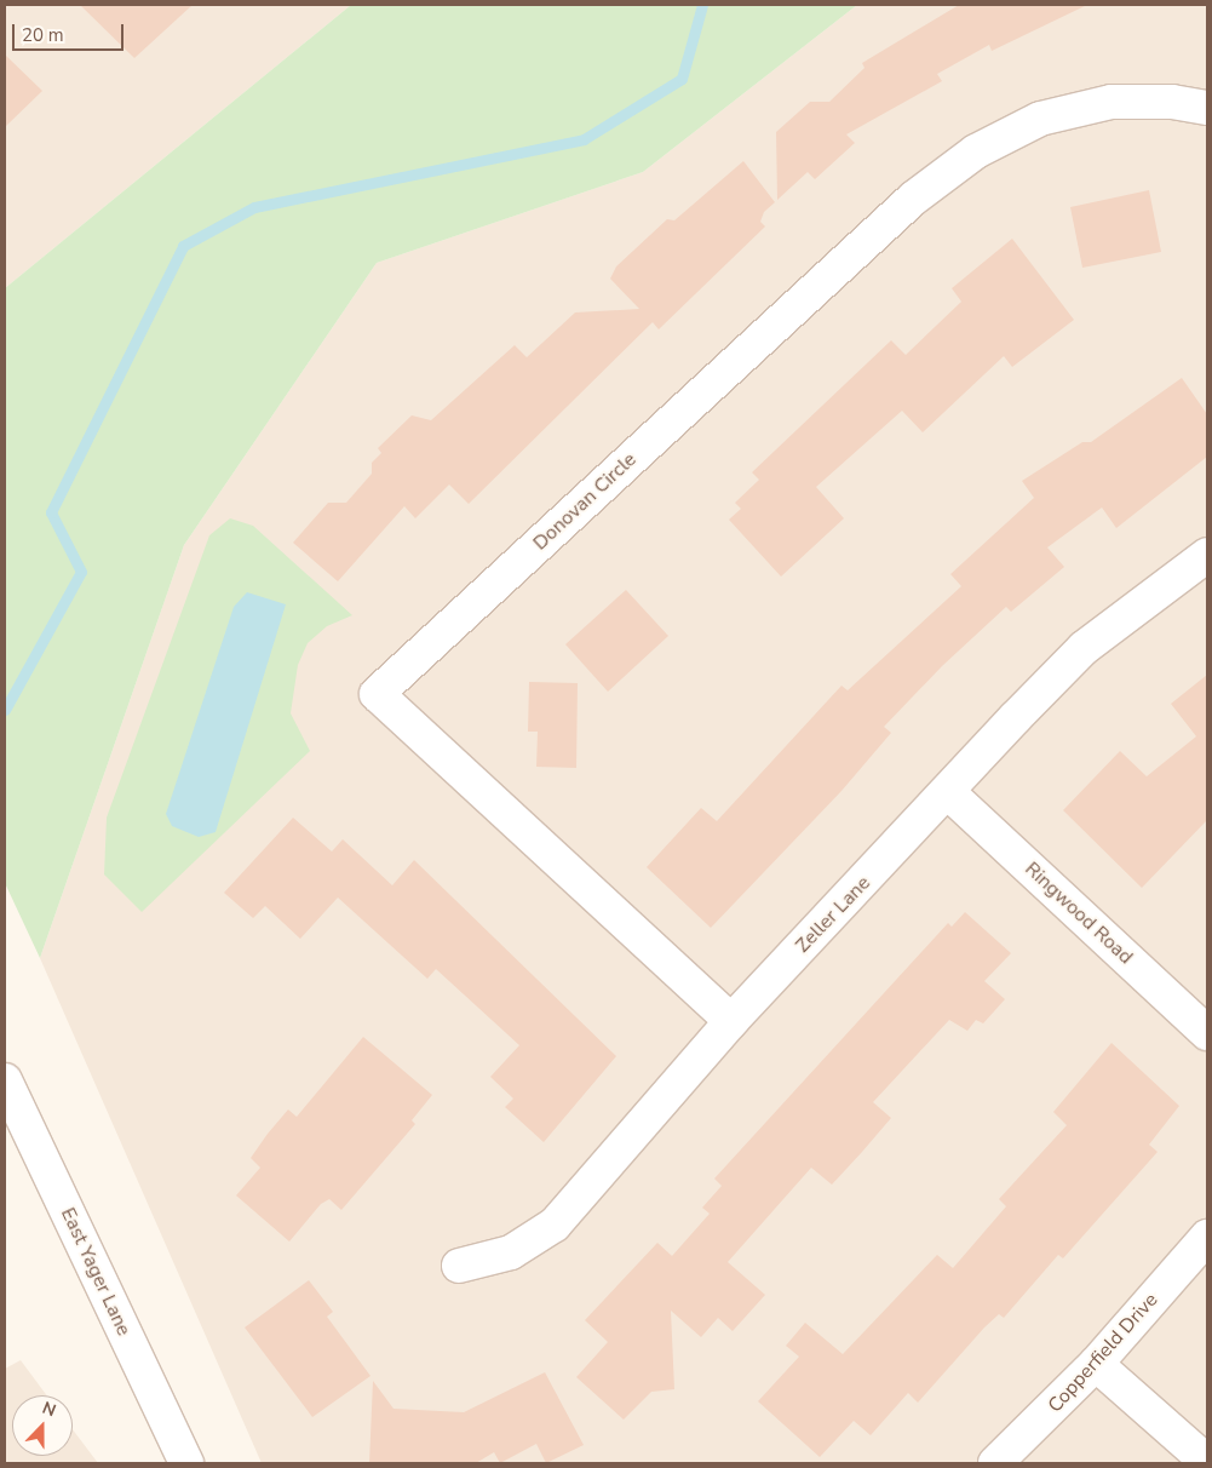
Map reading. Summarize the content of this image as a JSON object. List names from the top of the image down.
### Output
{
  "streets": {
    "street": [
      "Donovan Circle",
      "Ringwood Road",
      "Zeller Lane",
      "East Yager Lane",
      "Copperfield Drive"
    ]
  },
  "crossings": [
    ["Donovan Circle", "Zeller Lane"],
    ["Ringwood Road", "Zeller Lane"]
  ],
  "scale_bar": "20 m",
  "north": "top"
}
